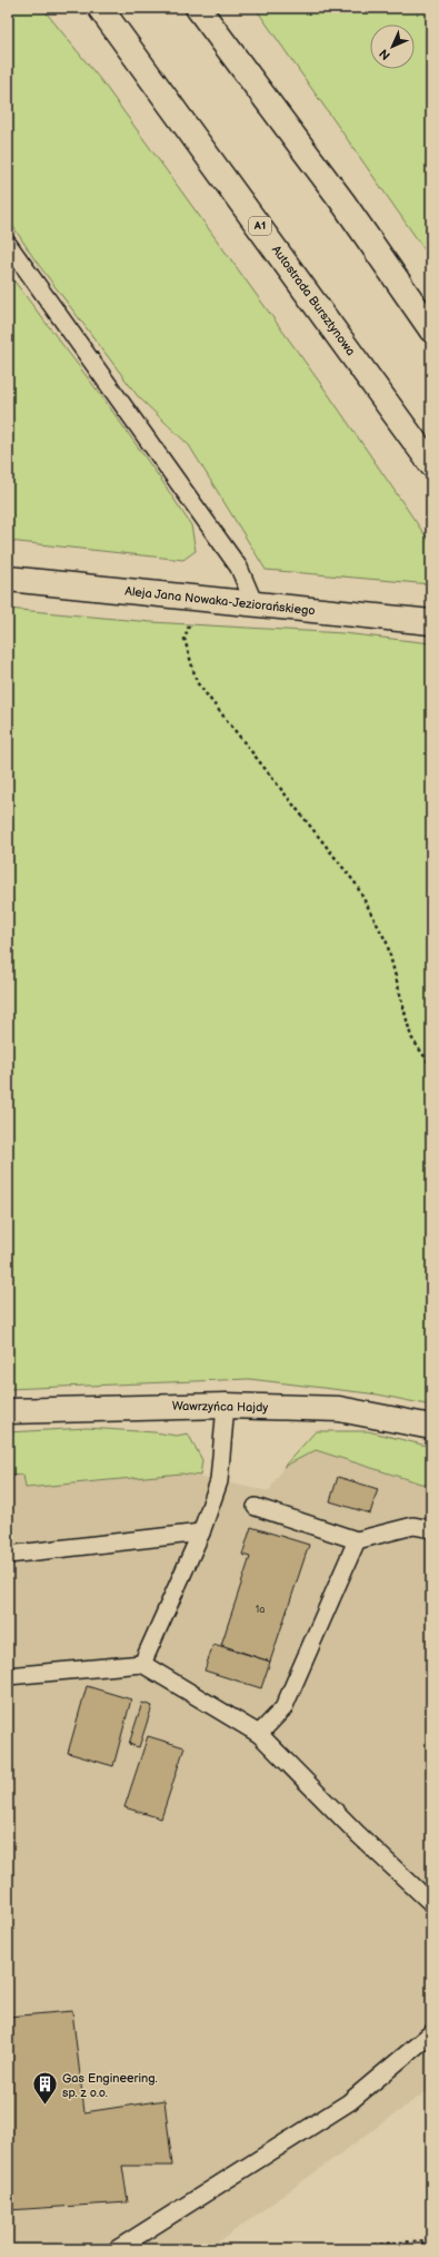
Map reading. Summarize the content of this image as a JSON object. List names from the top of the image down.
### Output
{
  "streets": {
    "main road": [
      "A1",
      "Autostrada Bursztynowa",
      "Aleja Jana Nowaka-Jeziorańskiego",
      "Wawrzyńca Hajdy"
    ]
  },
  "places": {
    "building": ["Gas Engineering. sp. z o.o."]
  },
  "house_numbers": ["1a"],
  "north": "bottom left"
}
